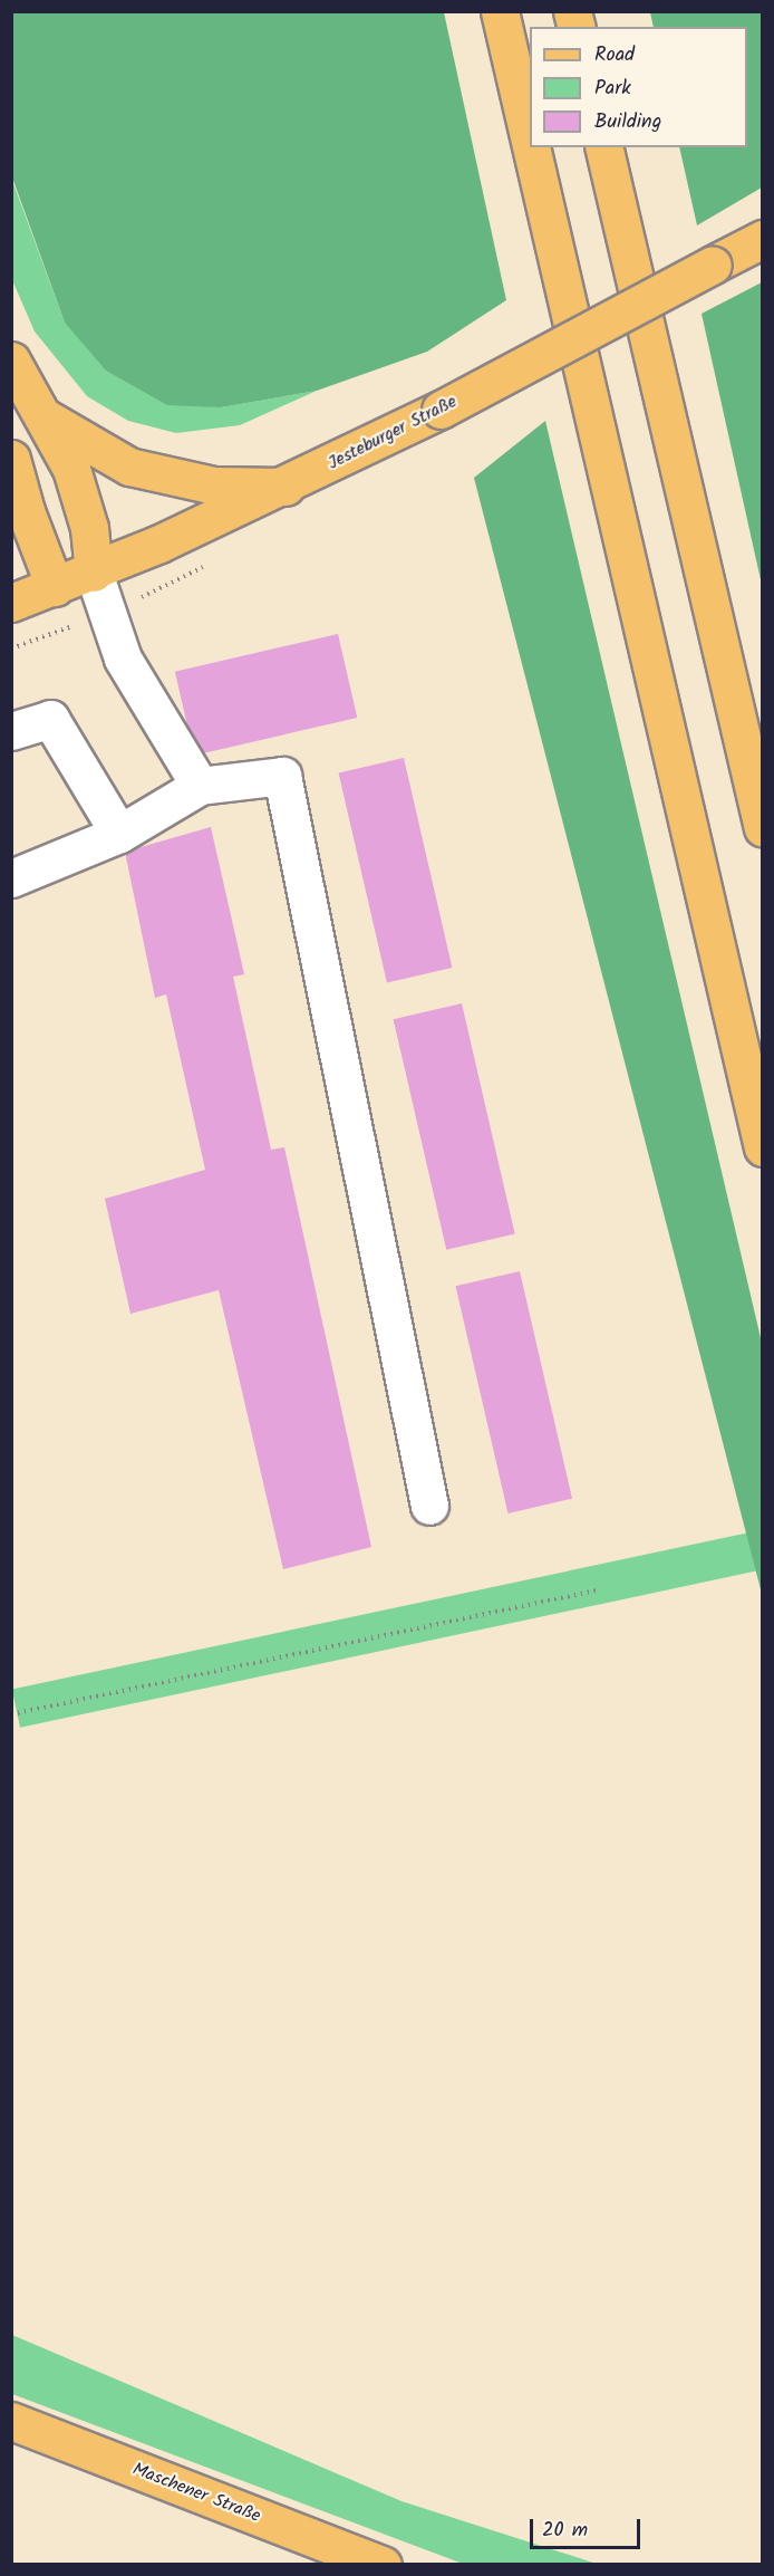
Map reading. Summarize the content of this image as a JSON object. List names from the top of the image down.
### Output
{
  "streets": {
    "main road": ["Jesteburger Straße", "Maschener Straße"]
  },
  "legend": ["Road", "Park", "Building"],
  "scale_bar": "20 m"
}
